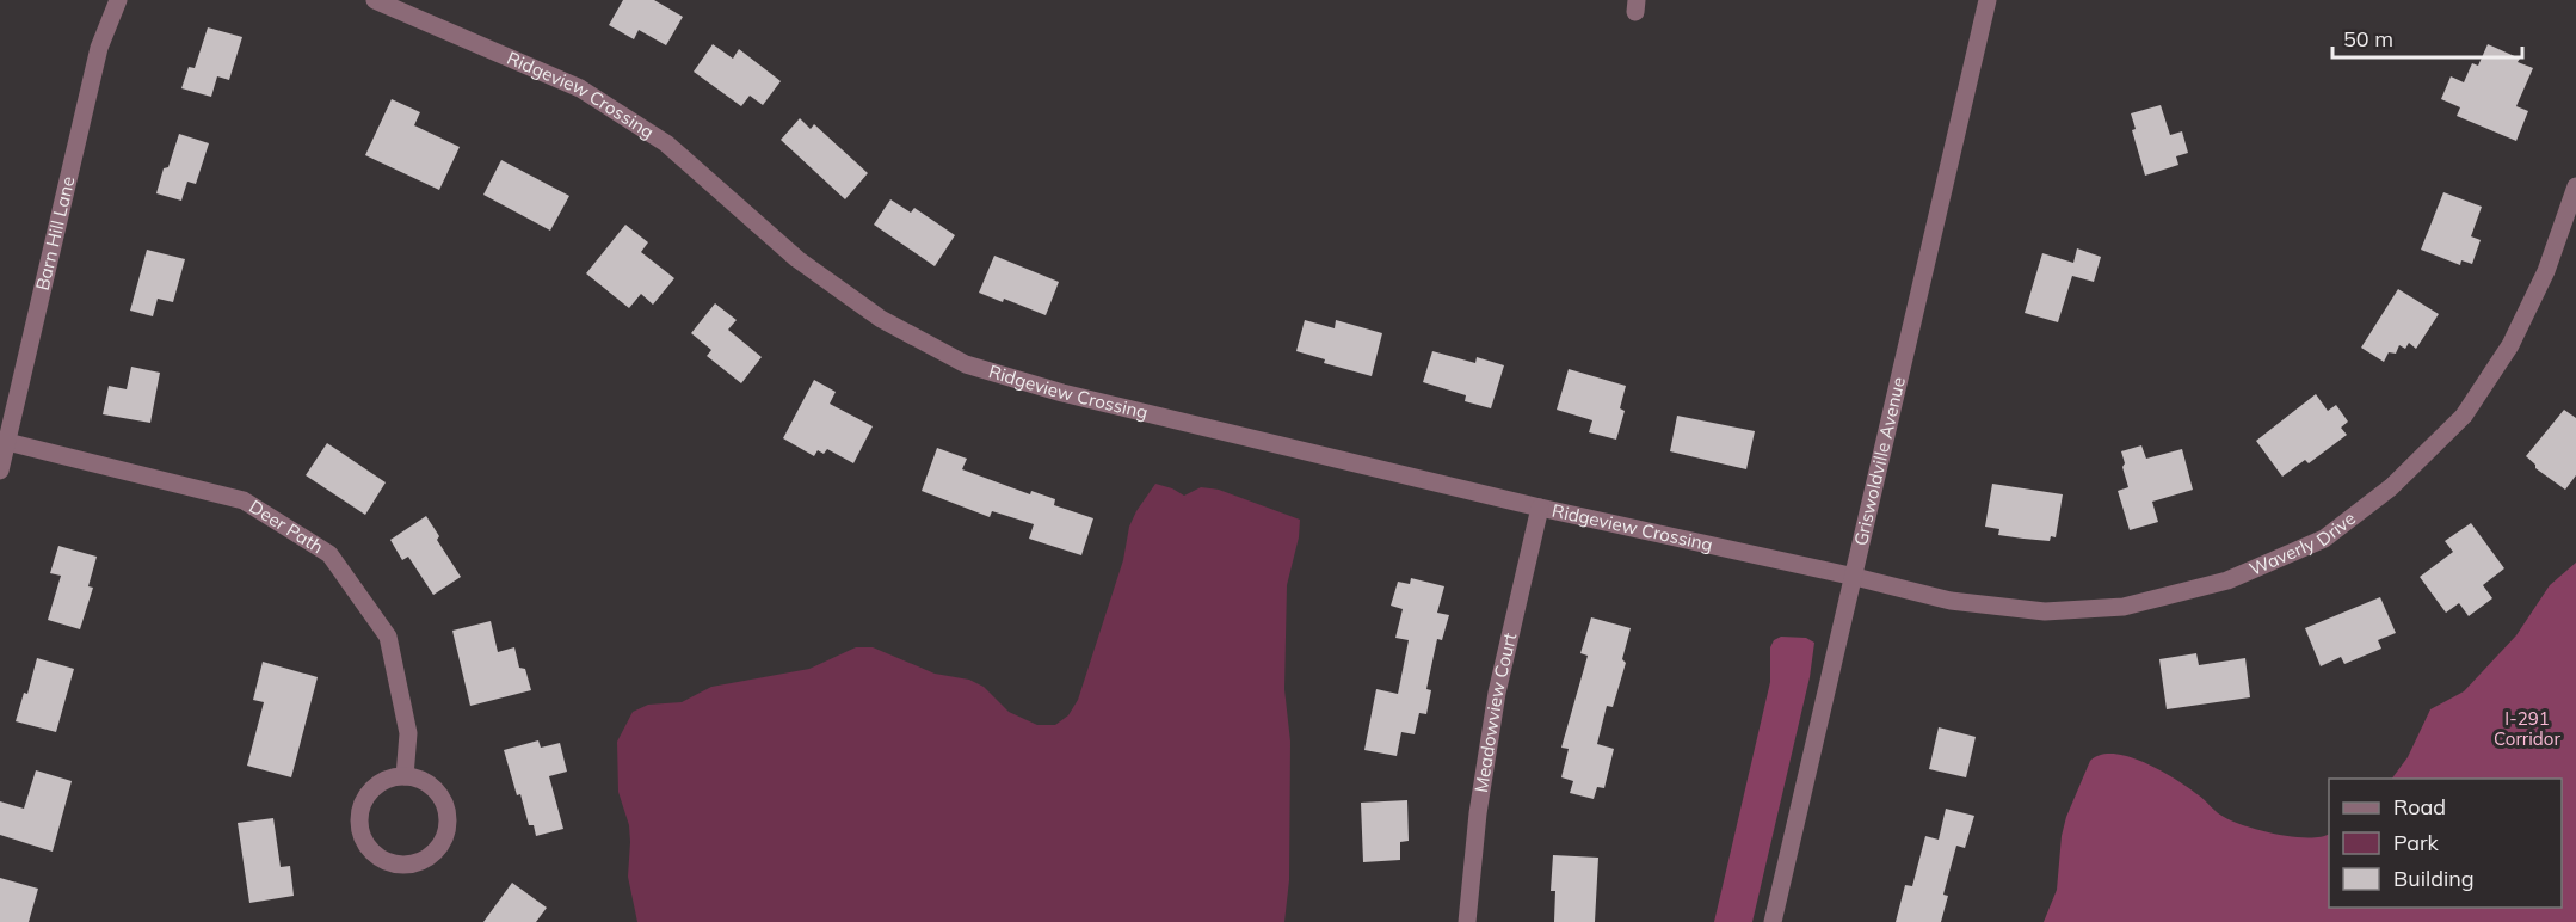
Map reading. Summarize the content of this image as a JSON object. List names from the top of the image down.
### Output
{
  "streets": {
    "street": [
      "Ridgeview Crossing",
      "Barn Hill Lane",
      "Griswoldville Avenue",
      "Deer Path",
      "Waverly Drive",
      "Meadowview Court"
    ]
  },
  "crossings": [
    ["Ridgeview Crossing", "Griswoldville Avenue"],
    ["Ridgeview Crossing", "Waverly Drive"],
    ["Ridgeview Crossing", "Meadowview Court"],
    ["Barn Hill Lane", "Deer Path"],
    ["Griswoldville Avenue", "Waverly Drive"]
  ],
  "parks": ["I-291 Corridor"],
  "legend": ["Road", "Park", "Building"],
  "scale_bar": "50 m"
}
